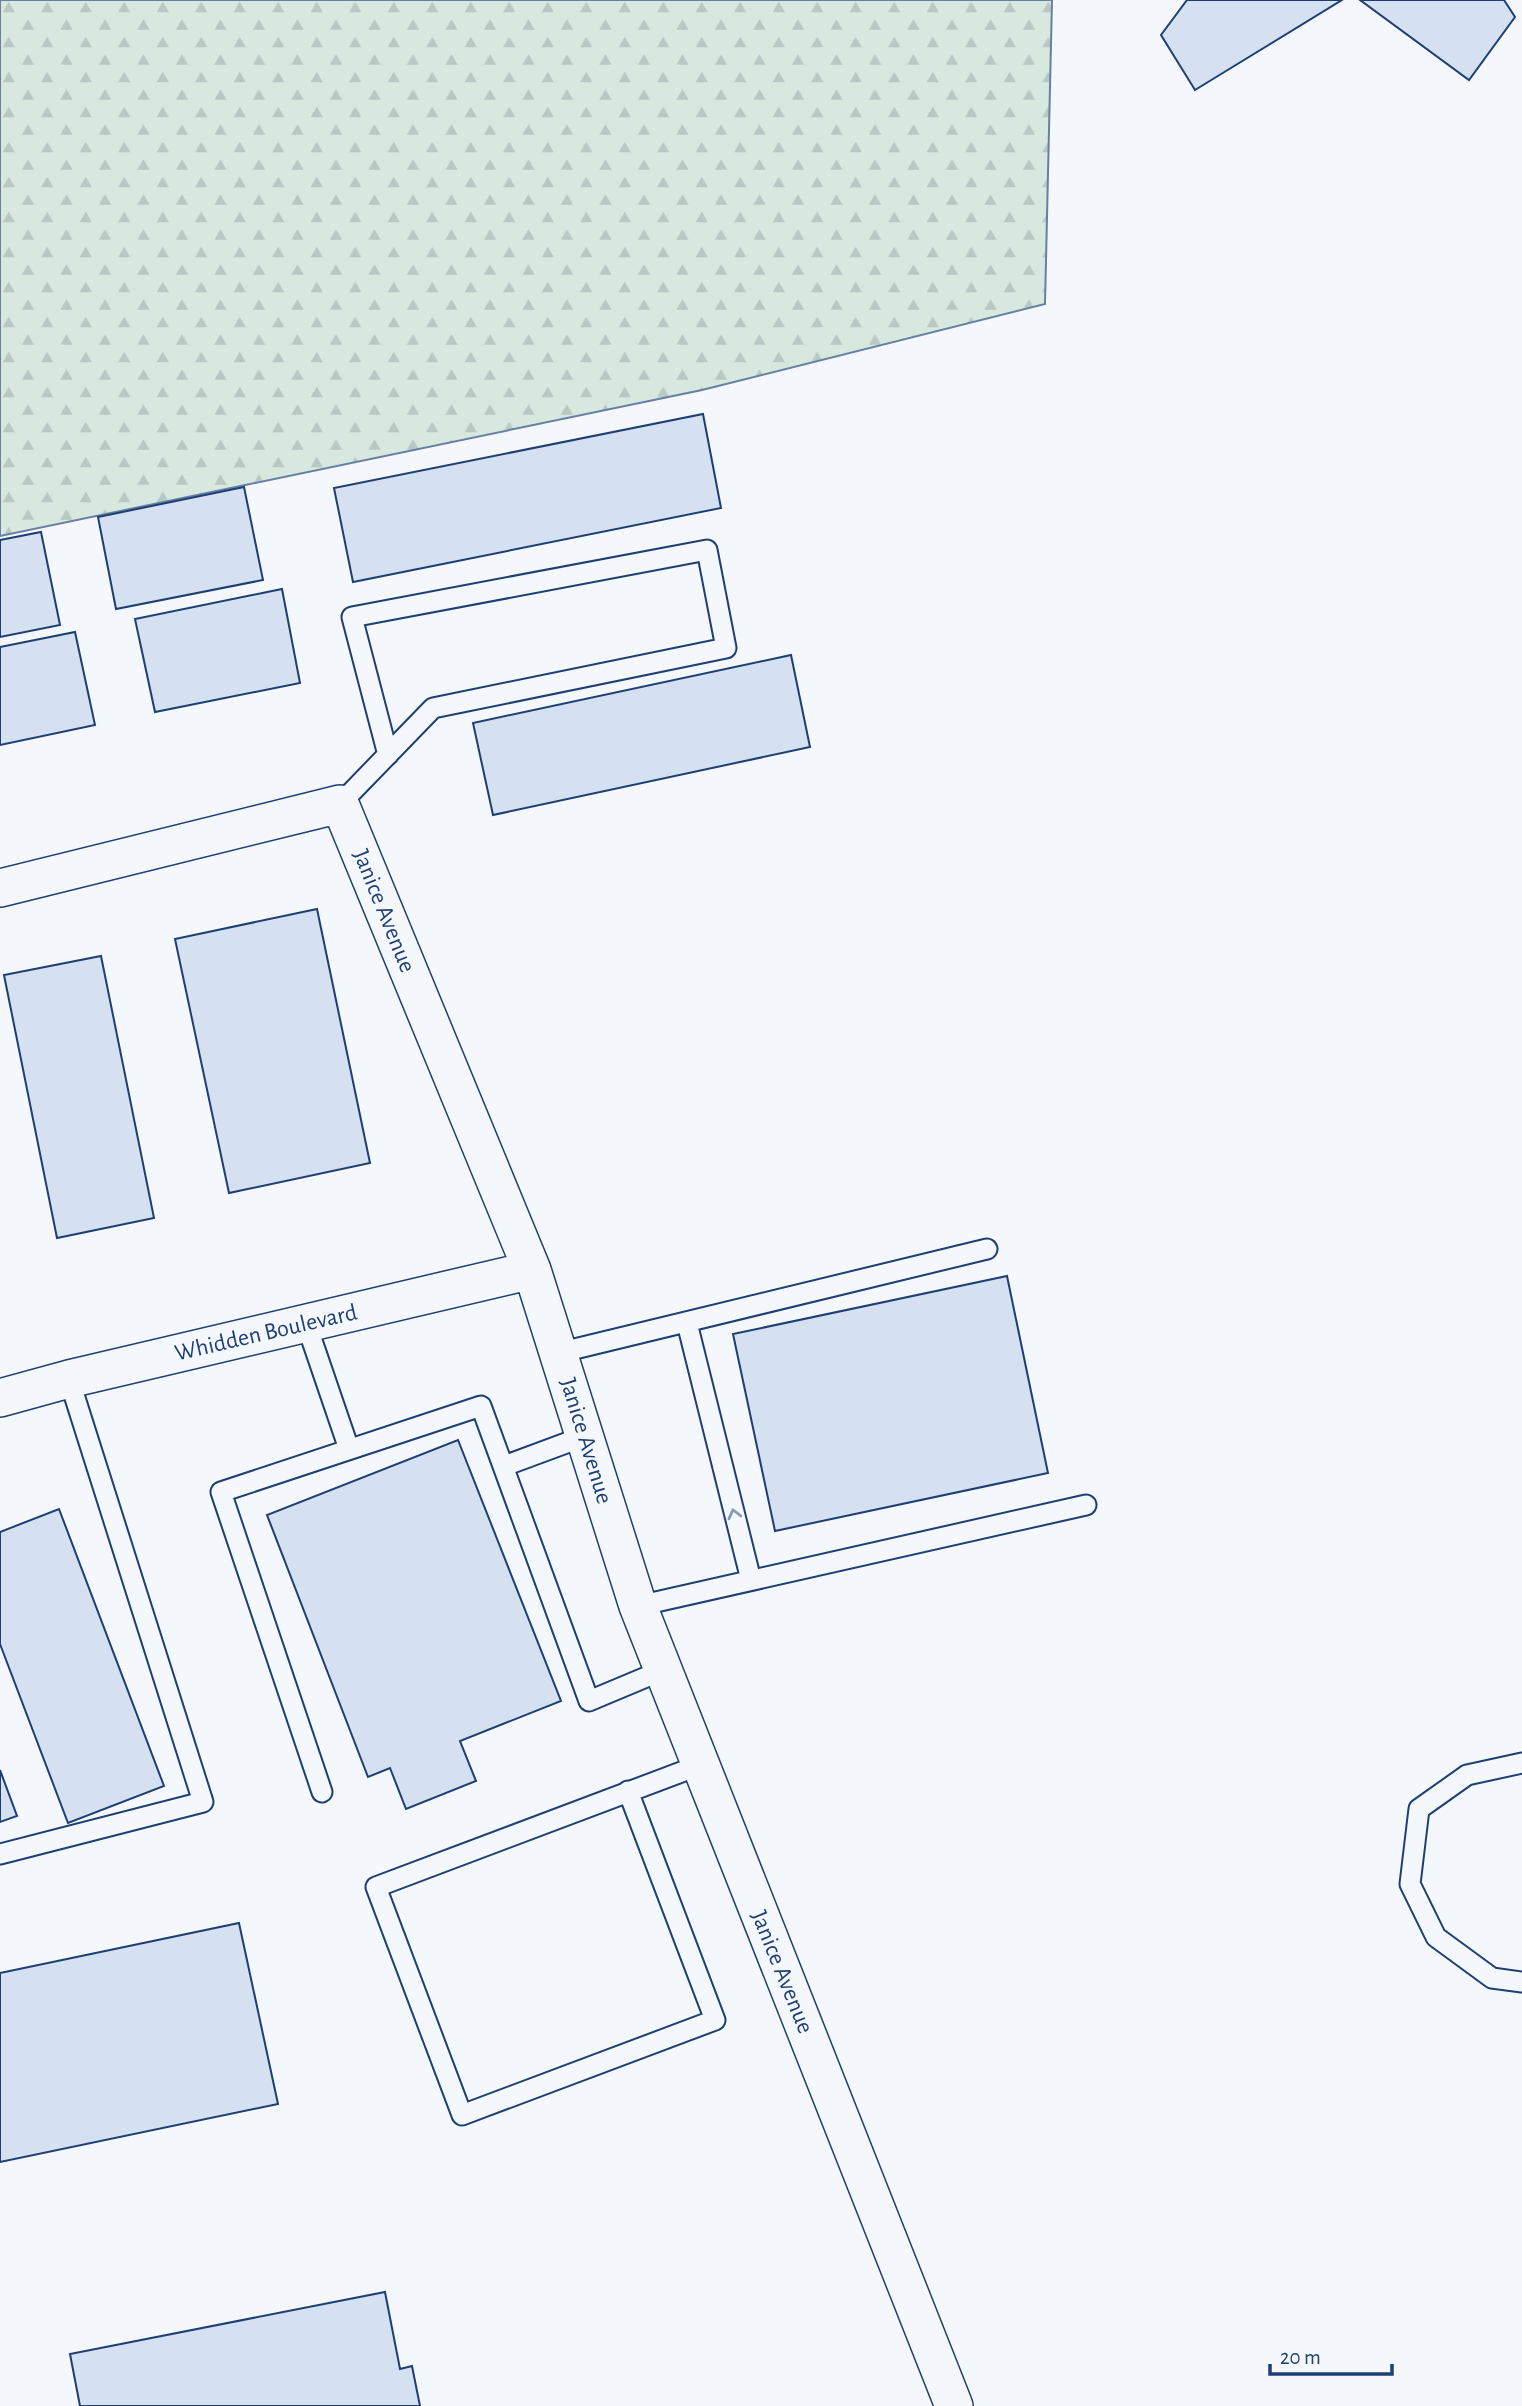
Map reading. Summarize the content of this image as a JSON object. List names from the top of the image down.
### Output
{
  "streets": {
    "street": ["Janice Avenue", "Whidden Boulevard"]
  },
  "crossings": [
    ["Janice Avenue", "Whidden Boulevard"]
  ],
  "scale_bar": "20 m"
}
